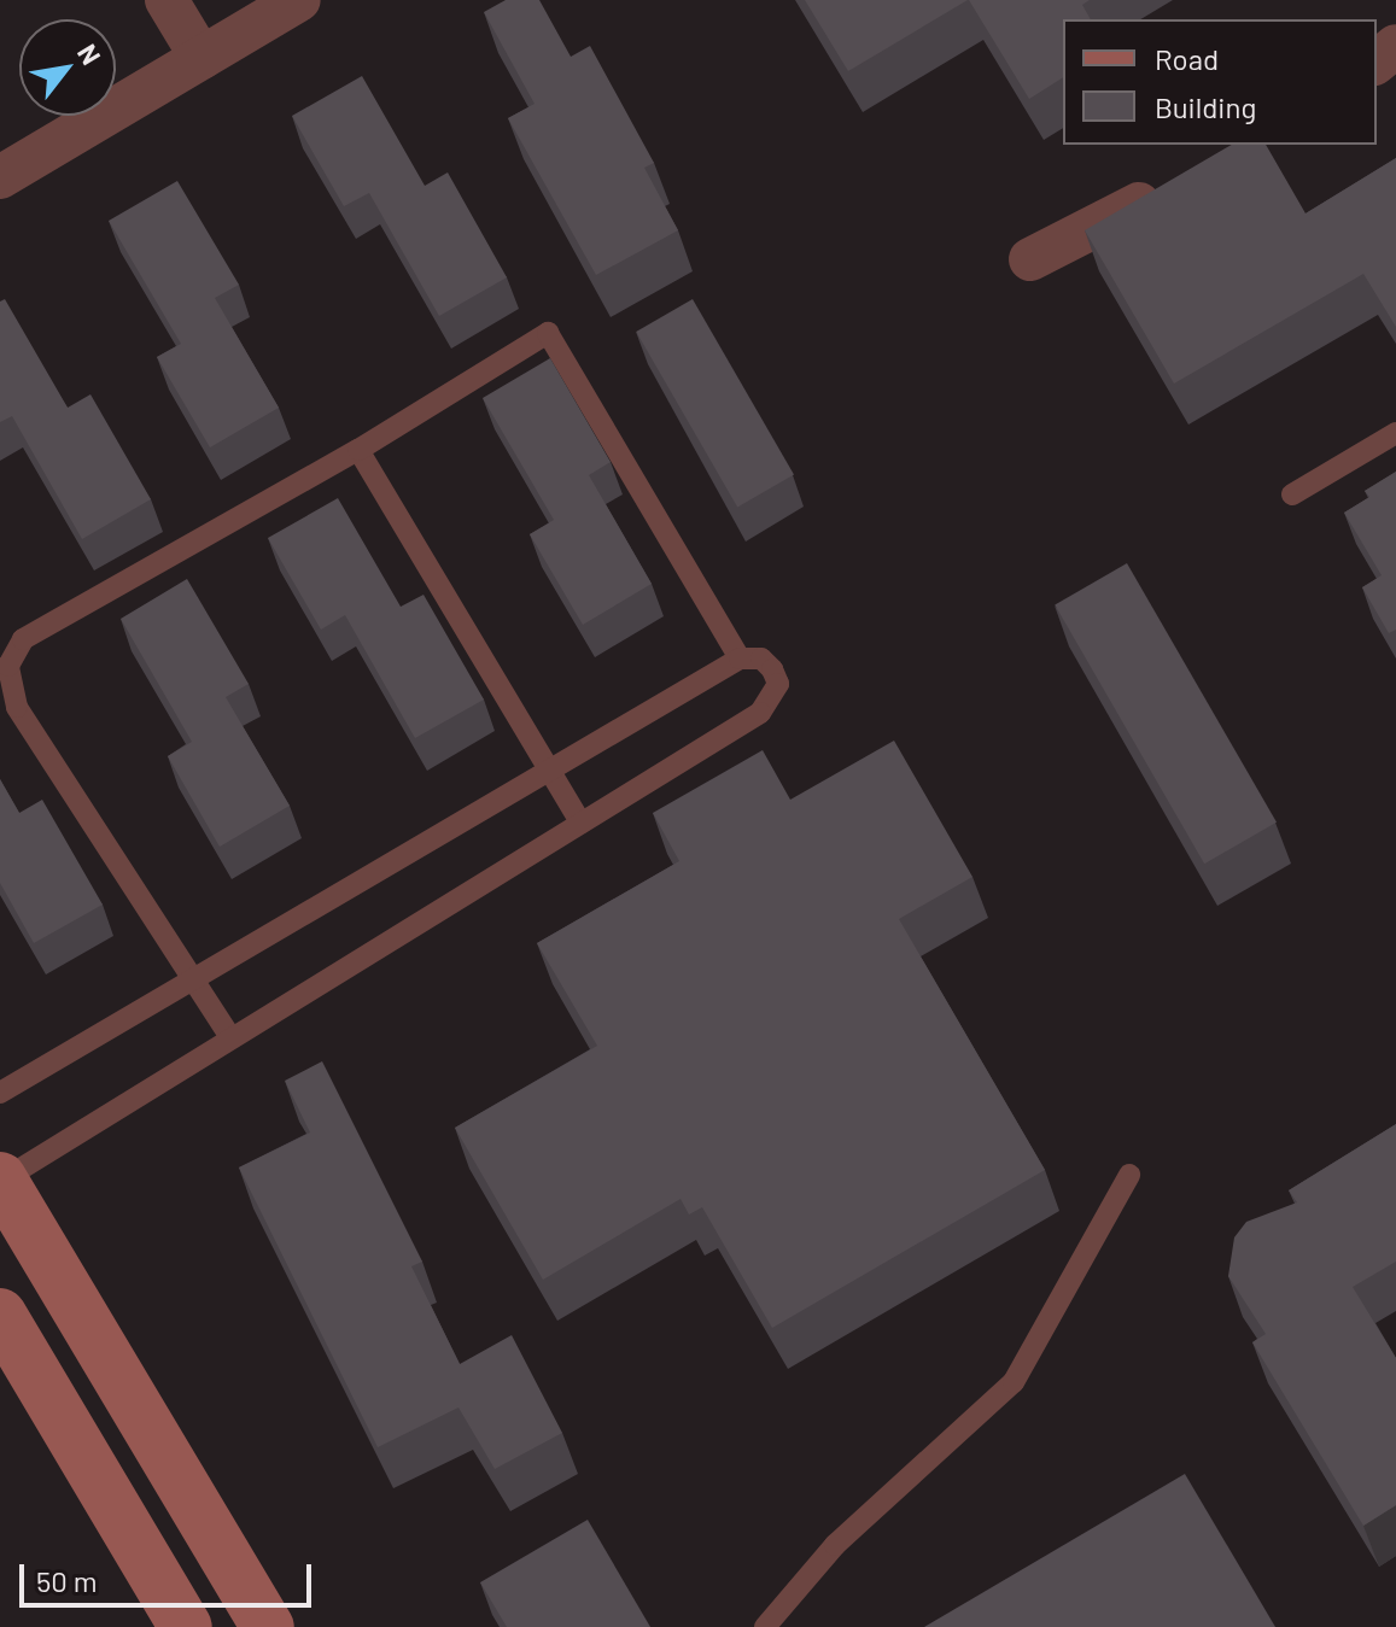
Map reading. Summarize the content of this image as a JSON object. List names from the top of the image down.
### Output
{
  "legend": ["Road", "Building"],
  "scale_bar": "50 m",
  "north": "top right"
}
